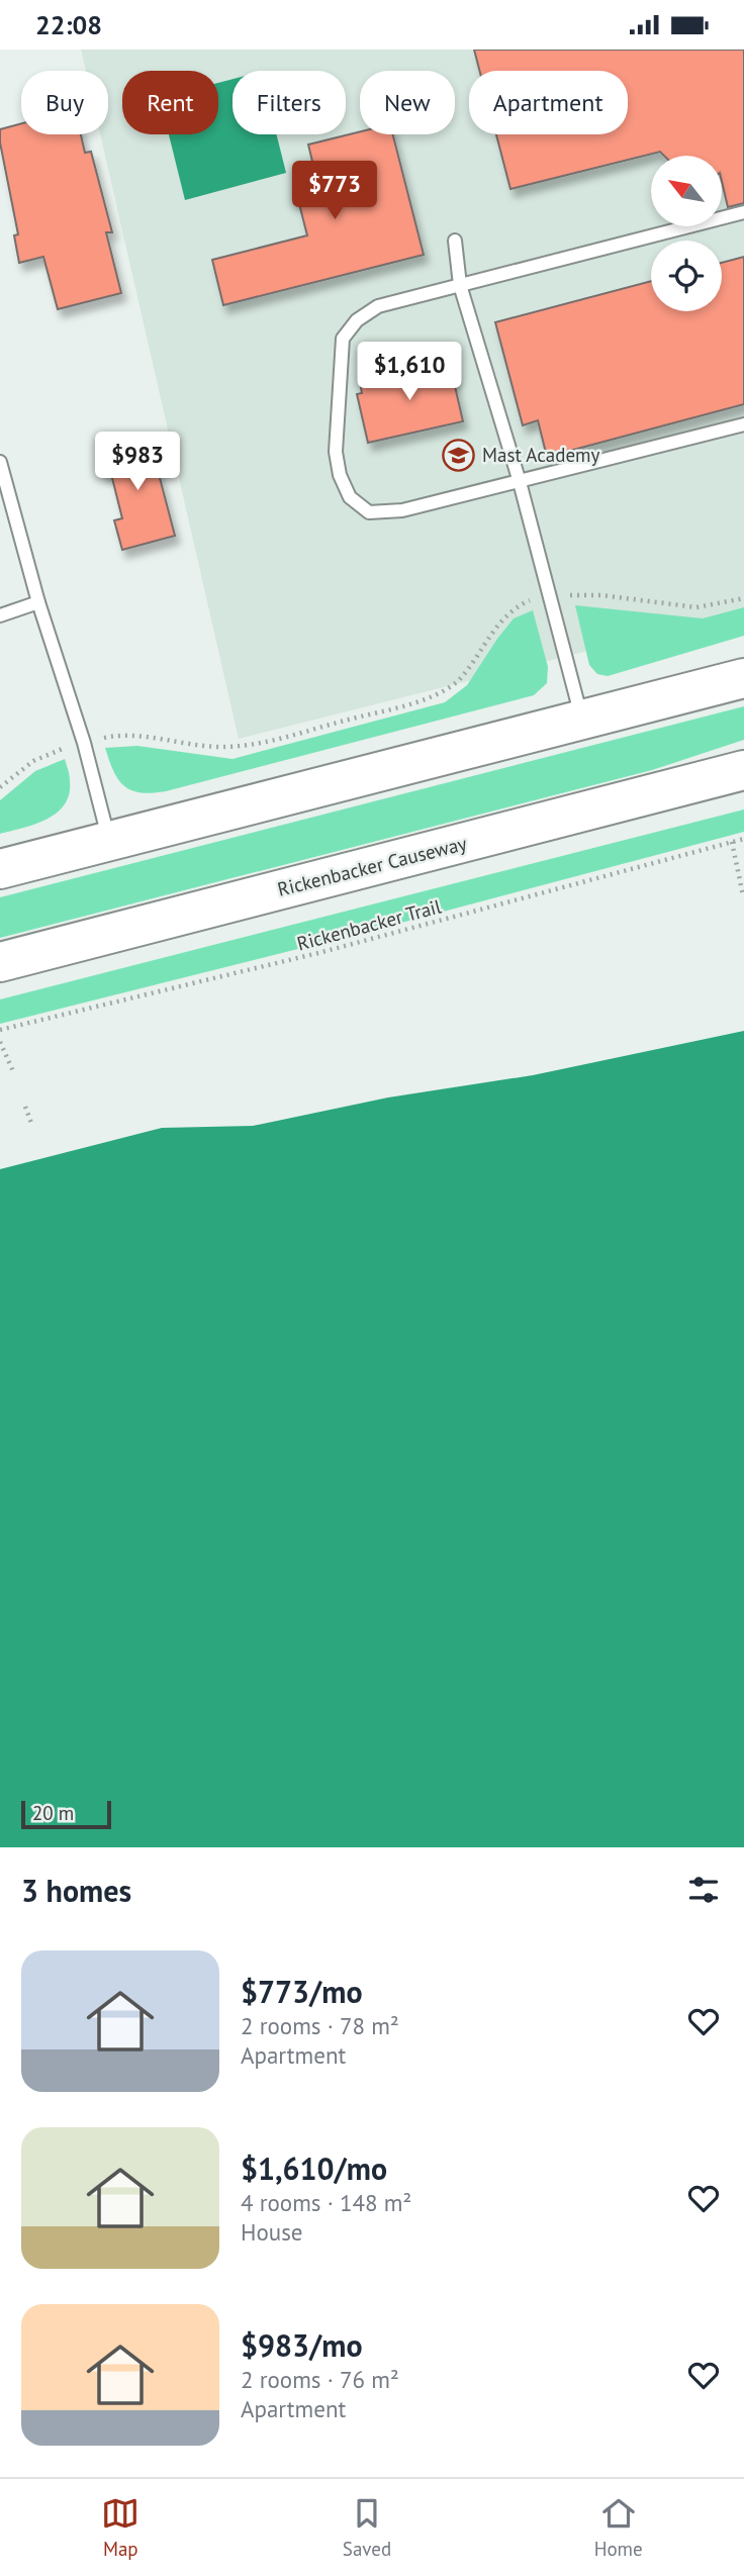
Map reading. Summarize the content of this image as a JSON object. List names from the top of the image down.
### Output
{
  "streets": {
    "main road": ["Rickenbacker Causeway"],
    "path": ["Rickenbacker Trail"]
  },
  "places": {
    "school or university": ["Mast Academy"]
  },
  "scale_bar": "20 m",
  "north": "top left",
  "page": {
    "status": "22:08",
    "chip": [
      "Buy",
      "Rent",
      "Filters",
      "New",
      "Apartment"
    ],
    "price": ["$773", "$1,610", "$983"],
    "scale": "20 m",
    "heading": "3 homes",
    "list": [
      {
        "name": "$773/mo",
        "note": "2 rooms · 78 m² · Apartment"
      },
      {
        "name": "$1,610/mo",
        "note": "4 rooms · 148 m² · House"
      },
      {
        "name": "$983/mo",
        "note": "2 rooms · 76 m² · Apartment"
      }
    ],
    "tabs": ["Map", "Saved", "Home"]
  }
}
